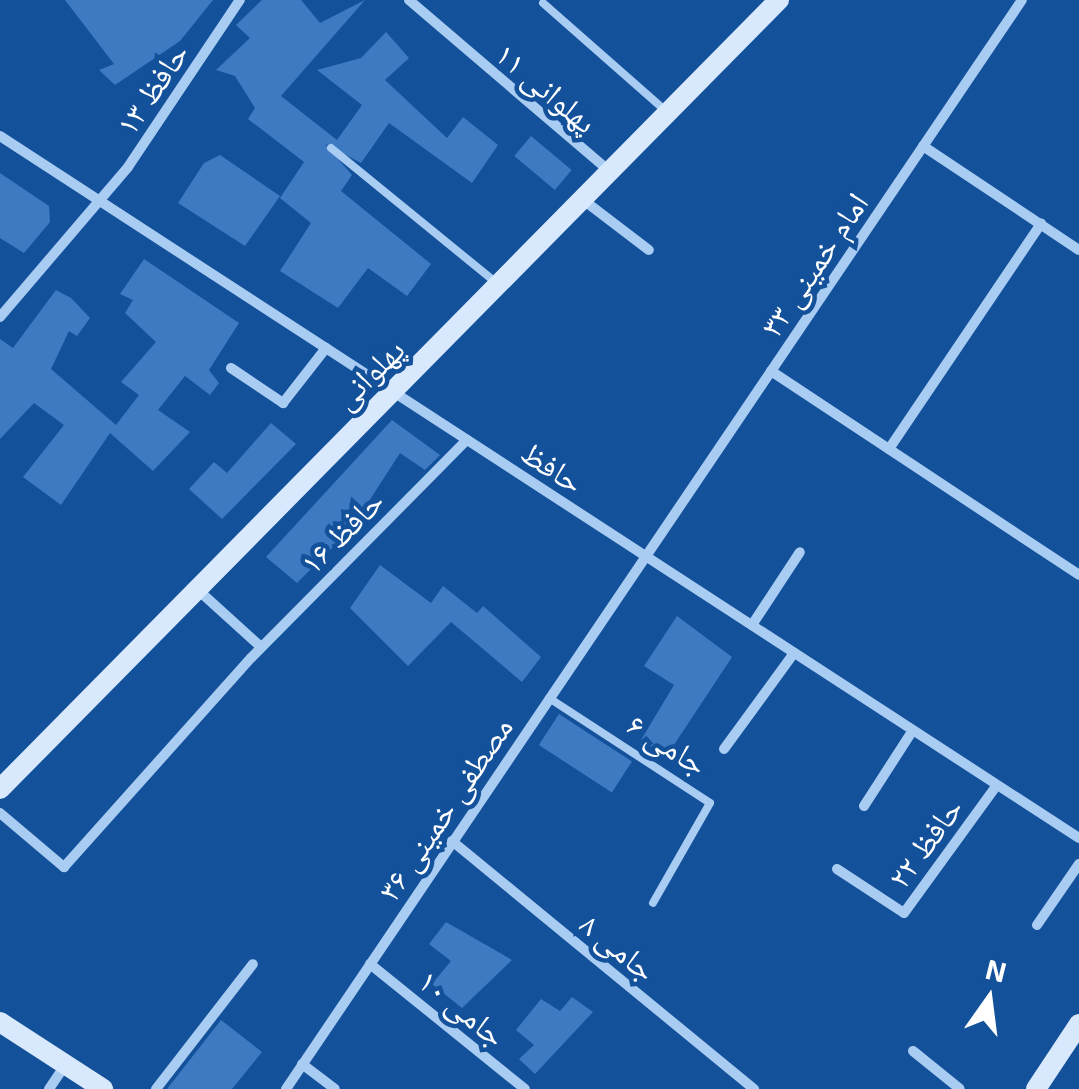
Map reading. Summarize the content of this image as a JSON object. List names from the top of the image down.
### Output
{
  "streets": {
    "street": [
      "پهلوانی ۱۱",
      "حافظ ۱۳",
      "امام خمینی ۳۳",
      "پهلوانی",
      "حافظ",
      "حافظ ۱۶",
      "مصطفی خمینی ۳۶",
      "حافظ ۲۲",
      "جامی ۸",
      "جامی ۱۰"
    ],
    "lane": ["جامی ۶"]
  },
  "crossings": [
    ["پهلوانی ۱۱", "پهلوانی"],
    ["حافظ ۱۳", "حافظ"],
    ["امام خمینی ۳۳", "حافظ"],
    ["امام خمینی ۳۳", "مصطفی خمینی ۳۶"],
    ["پهلوانی", "حافظ"],
    ["حافظ", "حافظ ۱۶"],
    ["حافظ", "مصطفی خمینی ۳۶"],
    ["حافظ", "حافظ ۲۲"],
    ["جامی ۶", "مصطفی خمینی ۳۶"],
    ["مصطفی خمینی ۳۶", "جامی ۸"],
    ["مصطفی خمینی ۳۶", "جامی ۱۰"]
  ],
  "north": "top"
}
